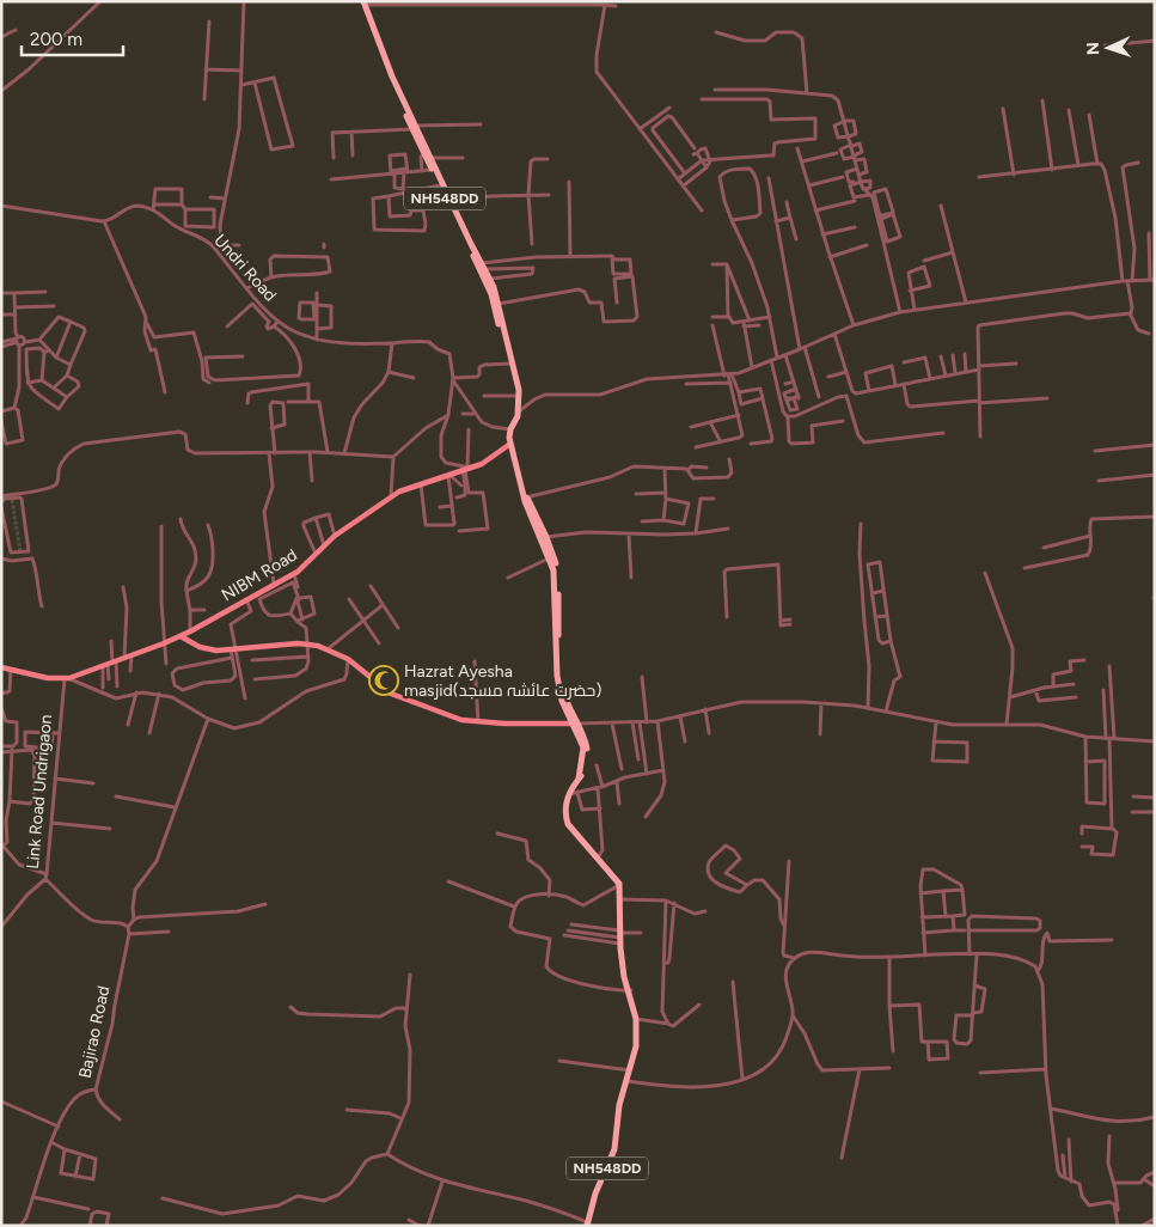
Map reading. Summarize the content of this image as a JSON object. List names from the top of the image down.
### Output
{
  "streets": {
    "highway": ["NH548DD"],
    "main road": ["NIBM Road"],
    "street": ["Undri Road", "Link Road Undrigaon", "Bajirao Road"]
  },
  "crossings": [
    ["NH548DD", "Undri Road"],
    ["NH548DD", "NIBM Road"],
    ["Undri Road", "NIBM Road"],
    ["NIBM Road", "Link Road Undrigaon"]
  ],
  "places": {
    "mosque": ["Hazrat Ayesha masjid(حضرت عائشہ مسجد)"]
  },
  "scale_bar": "200 m",
  "north": "left"
}
